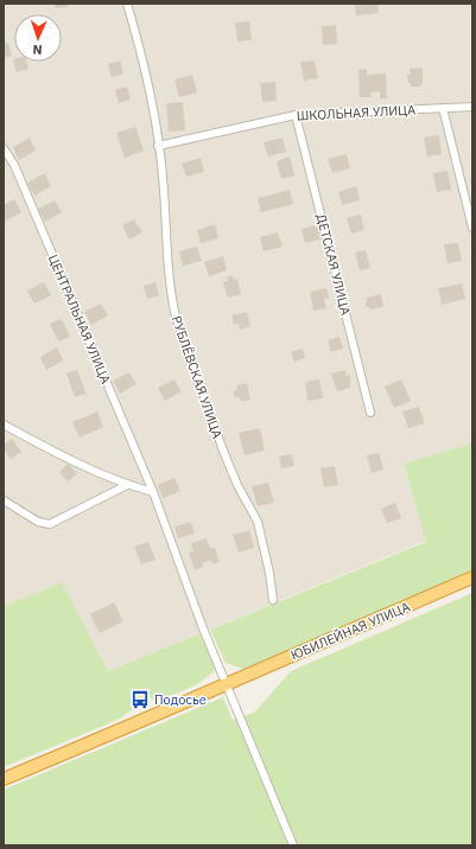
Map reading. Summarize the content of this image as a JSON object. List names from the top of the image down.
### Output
{
  "streets": {
    "highway": ["ЮБИЛЕЙНАЯ УЛИЦА"],
    "street": [
      "ШКОЛЬНАЯ УЛИЦА",
      "ДЕТСКАЯ УЛИЦА",
      "ЦЕНТРАЛЬНАЯ УЛИЦА",
      "РУБЛЁВСКАЯ УЛИЦА"
    ]
  },
  "crossings": [
    ["ШКОЛЬНАЯ УЛИЦА", "ДЕТСКАЯ УЛИЦА"],
    ["ШКОЛЬНАЯ УЛИЦА", "РУБЛЁВСКАЯ УЛИЦА"],
    ["ЦЕНТРАЛЬНАЯ УЛИЦА", "ЮБИЛЕЙНАЯ УЛИЦА"]
  ],
  "places": {
    "bus stop": ["Подосье"]
  },
  "north": "bottom"
}
